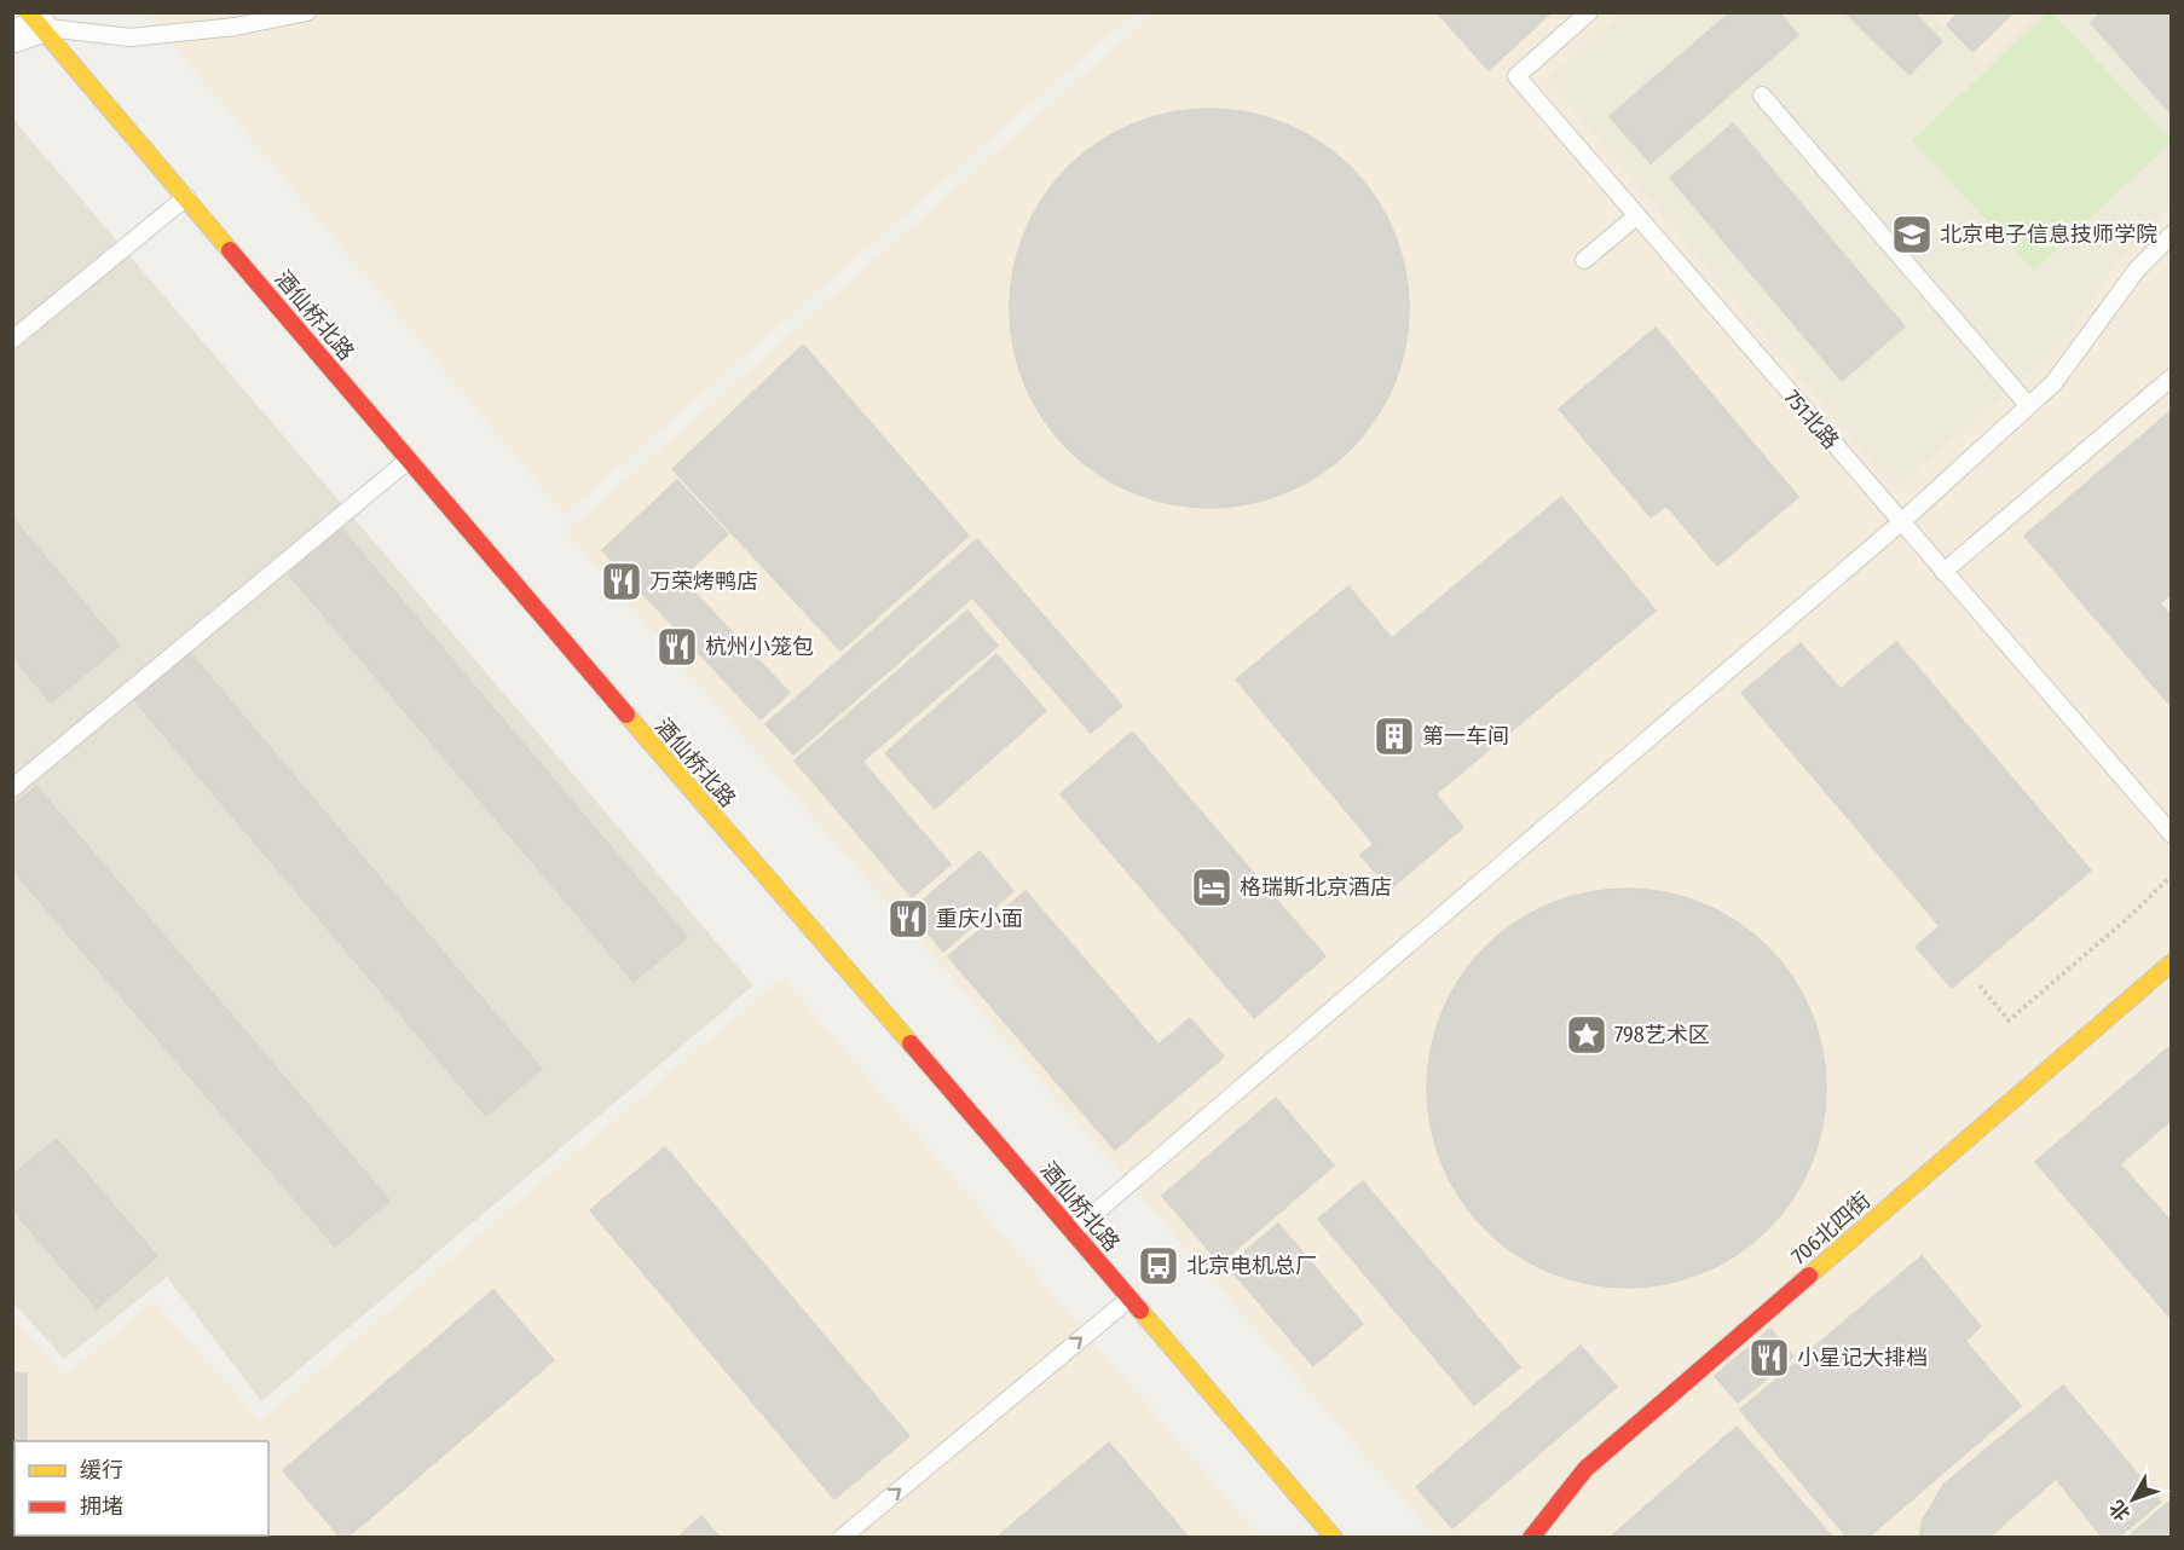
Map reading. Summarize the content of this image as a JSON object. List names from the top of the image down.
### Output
{
  "streets": {
    "street": ["酒仙桥北路", "706北四街"],
    "lane": ["751北路"]
  },
  "places": {
    "school or university": ["北京电子信息技师学院"],
    "restaurant": [
      "万荣烤鸭店",
      "杭州小笼包",
      "重庆小面",
      "小星记大排档"
    ],
    "building": ["第一车间"],
    "hotel": ["格瑞斯北京酒店"],
    "place": ["798艺术区"],
    "bus stop": ["北京电机总厂"]
  },
  "legend": ["缓行", "拥堵"],
  "north": "bottom left"
}
